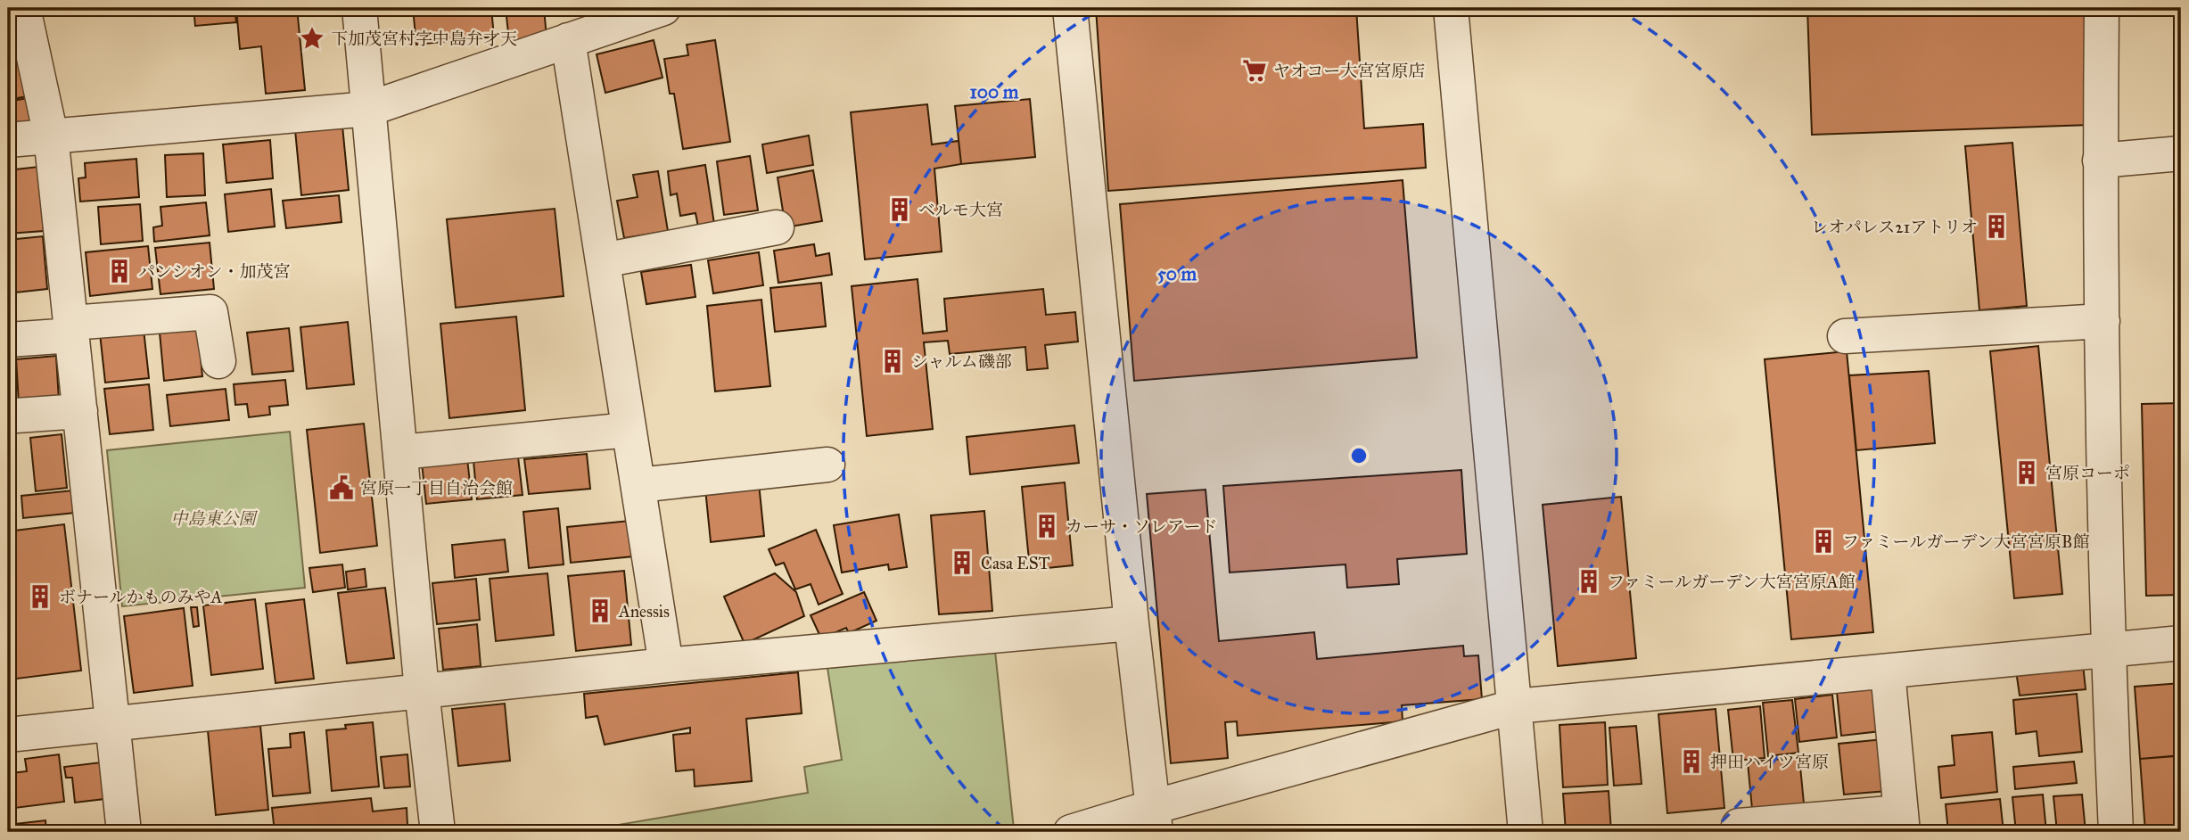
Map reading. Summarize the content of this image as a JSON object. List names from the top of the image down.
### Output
{
  "parks": ["中島東公園"],
  "places": {
    "place": ["下加茂宮村字中島弁才天"],
    "supermarket": ["ヤオコー大宮宮原店"],
    "building": [
      "ベルモ大宮",
      "レオパレス21アトリオ",
      "パンシオン・加茂宮",
      "シャルム磯部",
      "宮原コーポ",
      "カーサ・ソレアード",
      "ファミールガーデン大宮宮原B館",
      "Casa EST",
      "ファミールガーデン大宮宮原A館",
      "ボナールかものみやA",
      "Anessis",
      "押田ハイツ宮原"
    ],
    "public building": ["宮原一丁目自治会館"]
  },
  "rings": ["100 m", "50 m"]
}
